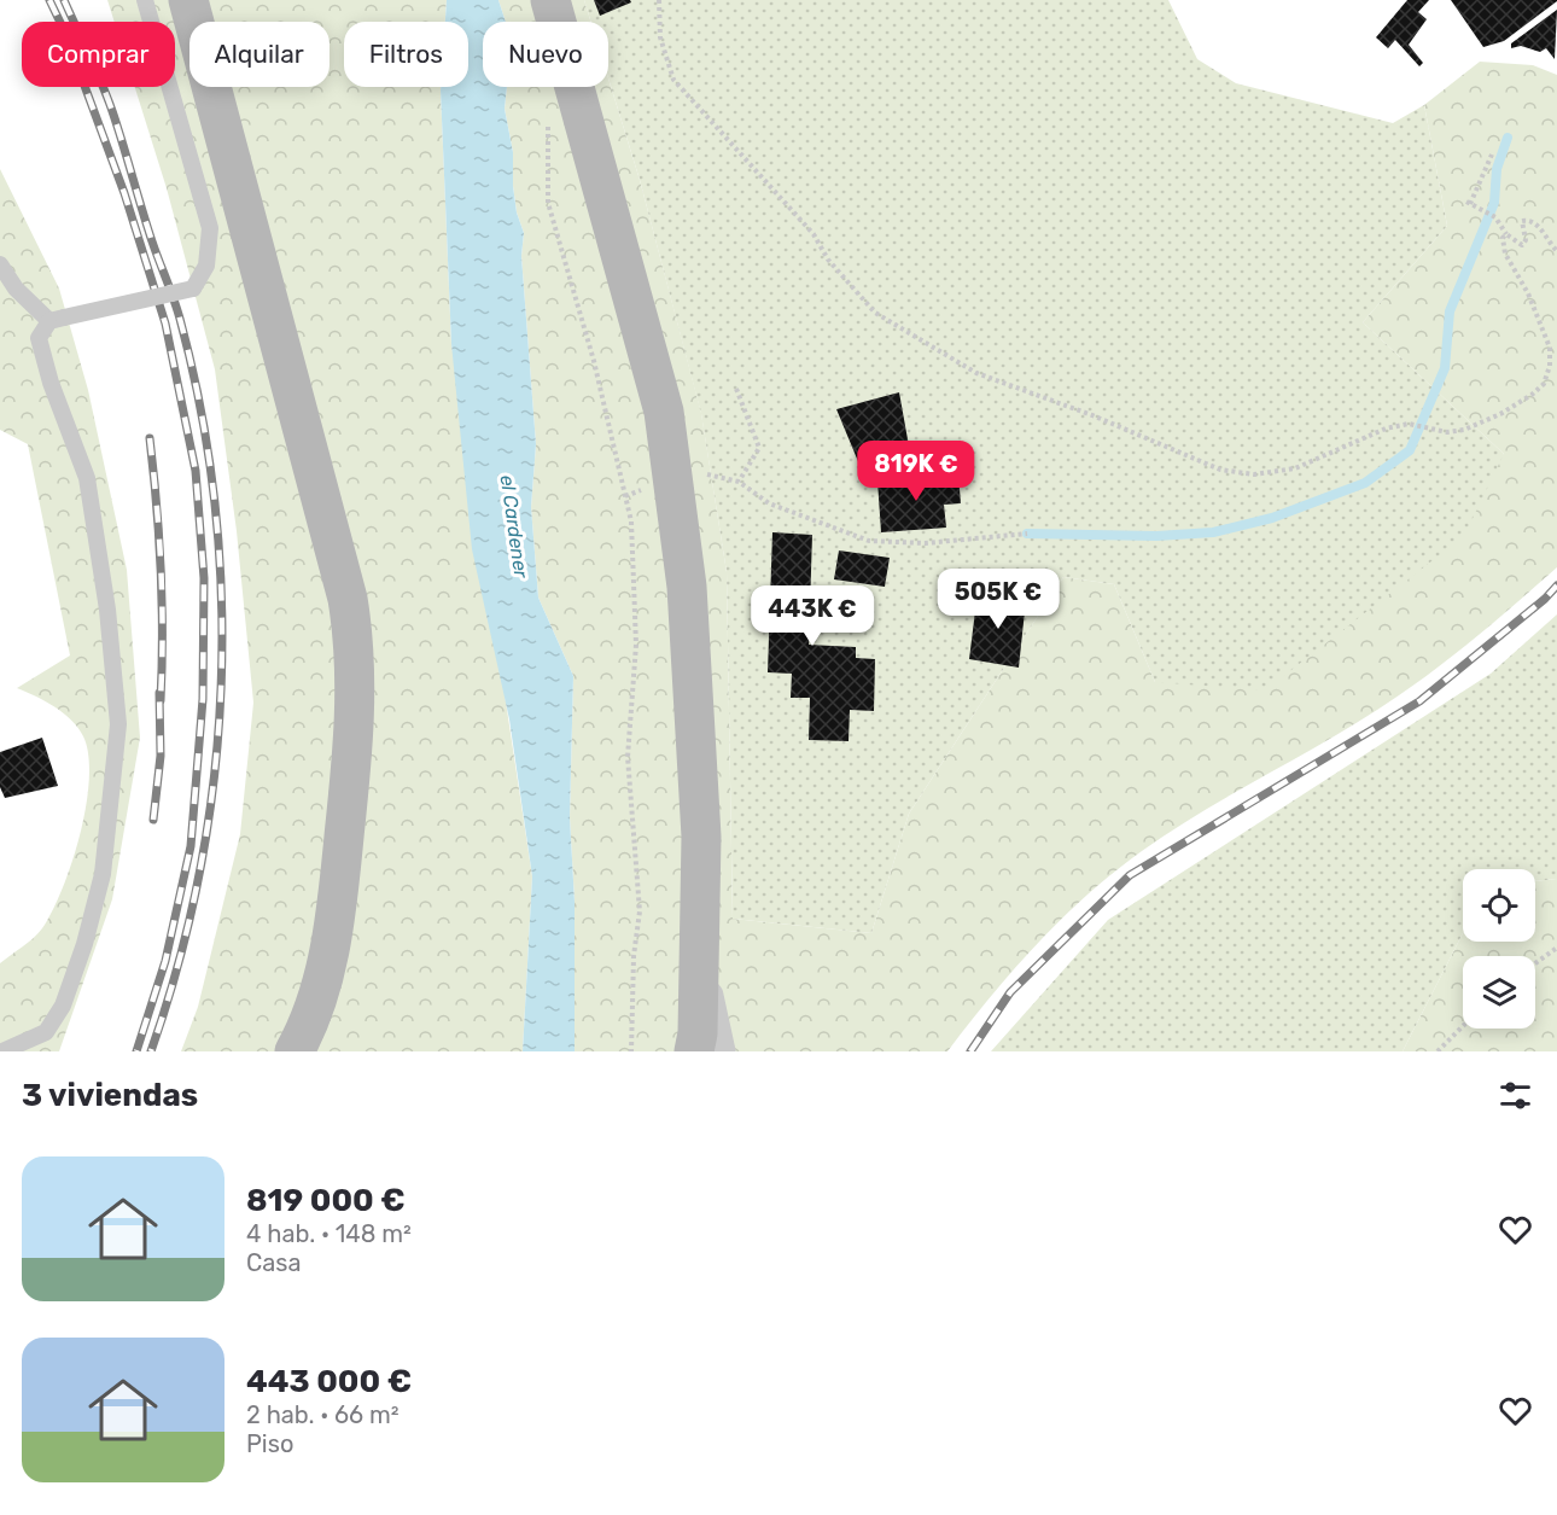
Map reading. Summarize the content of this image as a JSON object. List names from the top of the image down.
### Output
{
  "water": ["el Cardener"],
  "page": {
    "chip": [
      "Comprar",
      "Alquilar",
      "Filtros",
      "Nuevo"
    ],
    "price": ["819K €", "505K €", "443K €"],
    "heading": "3 viviendas",
    "list": [
      {
        "name": "819 000 €",
        "note": "4 hab. · 148 m² · Casa"
      },
      {
        "name": "443 000 €",
        "note": "2 hab. · 66 m² · Piso"
      }
    ]
  }
}
